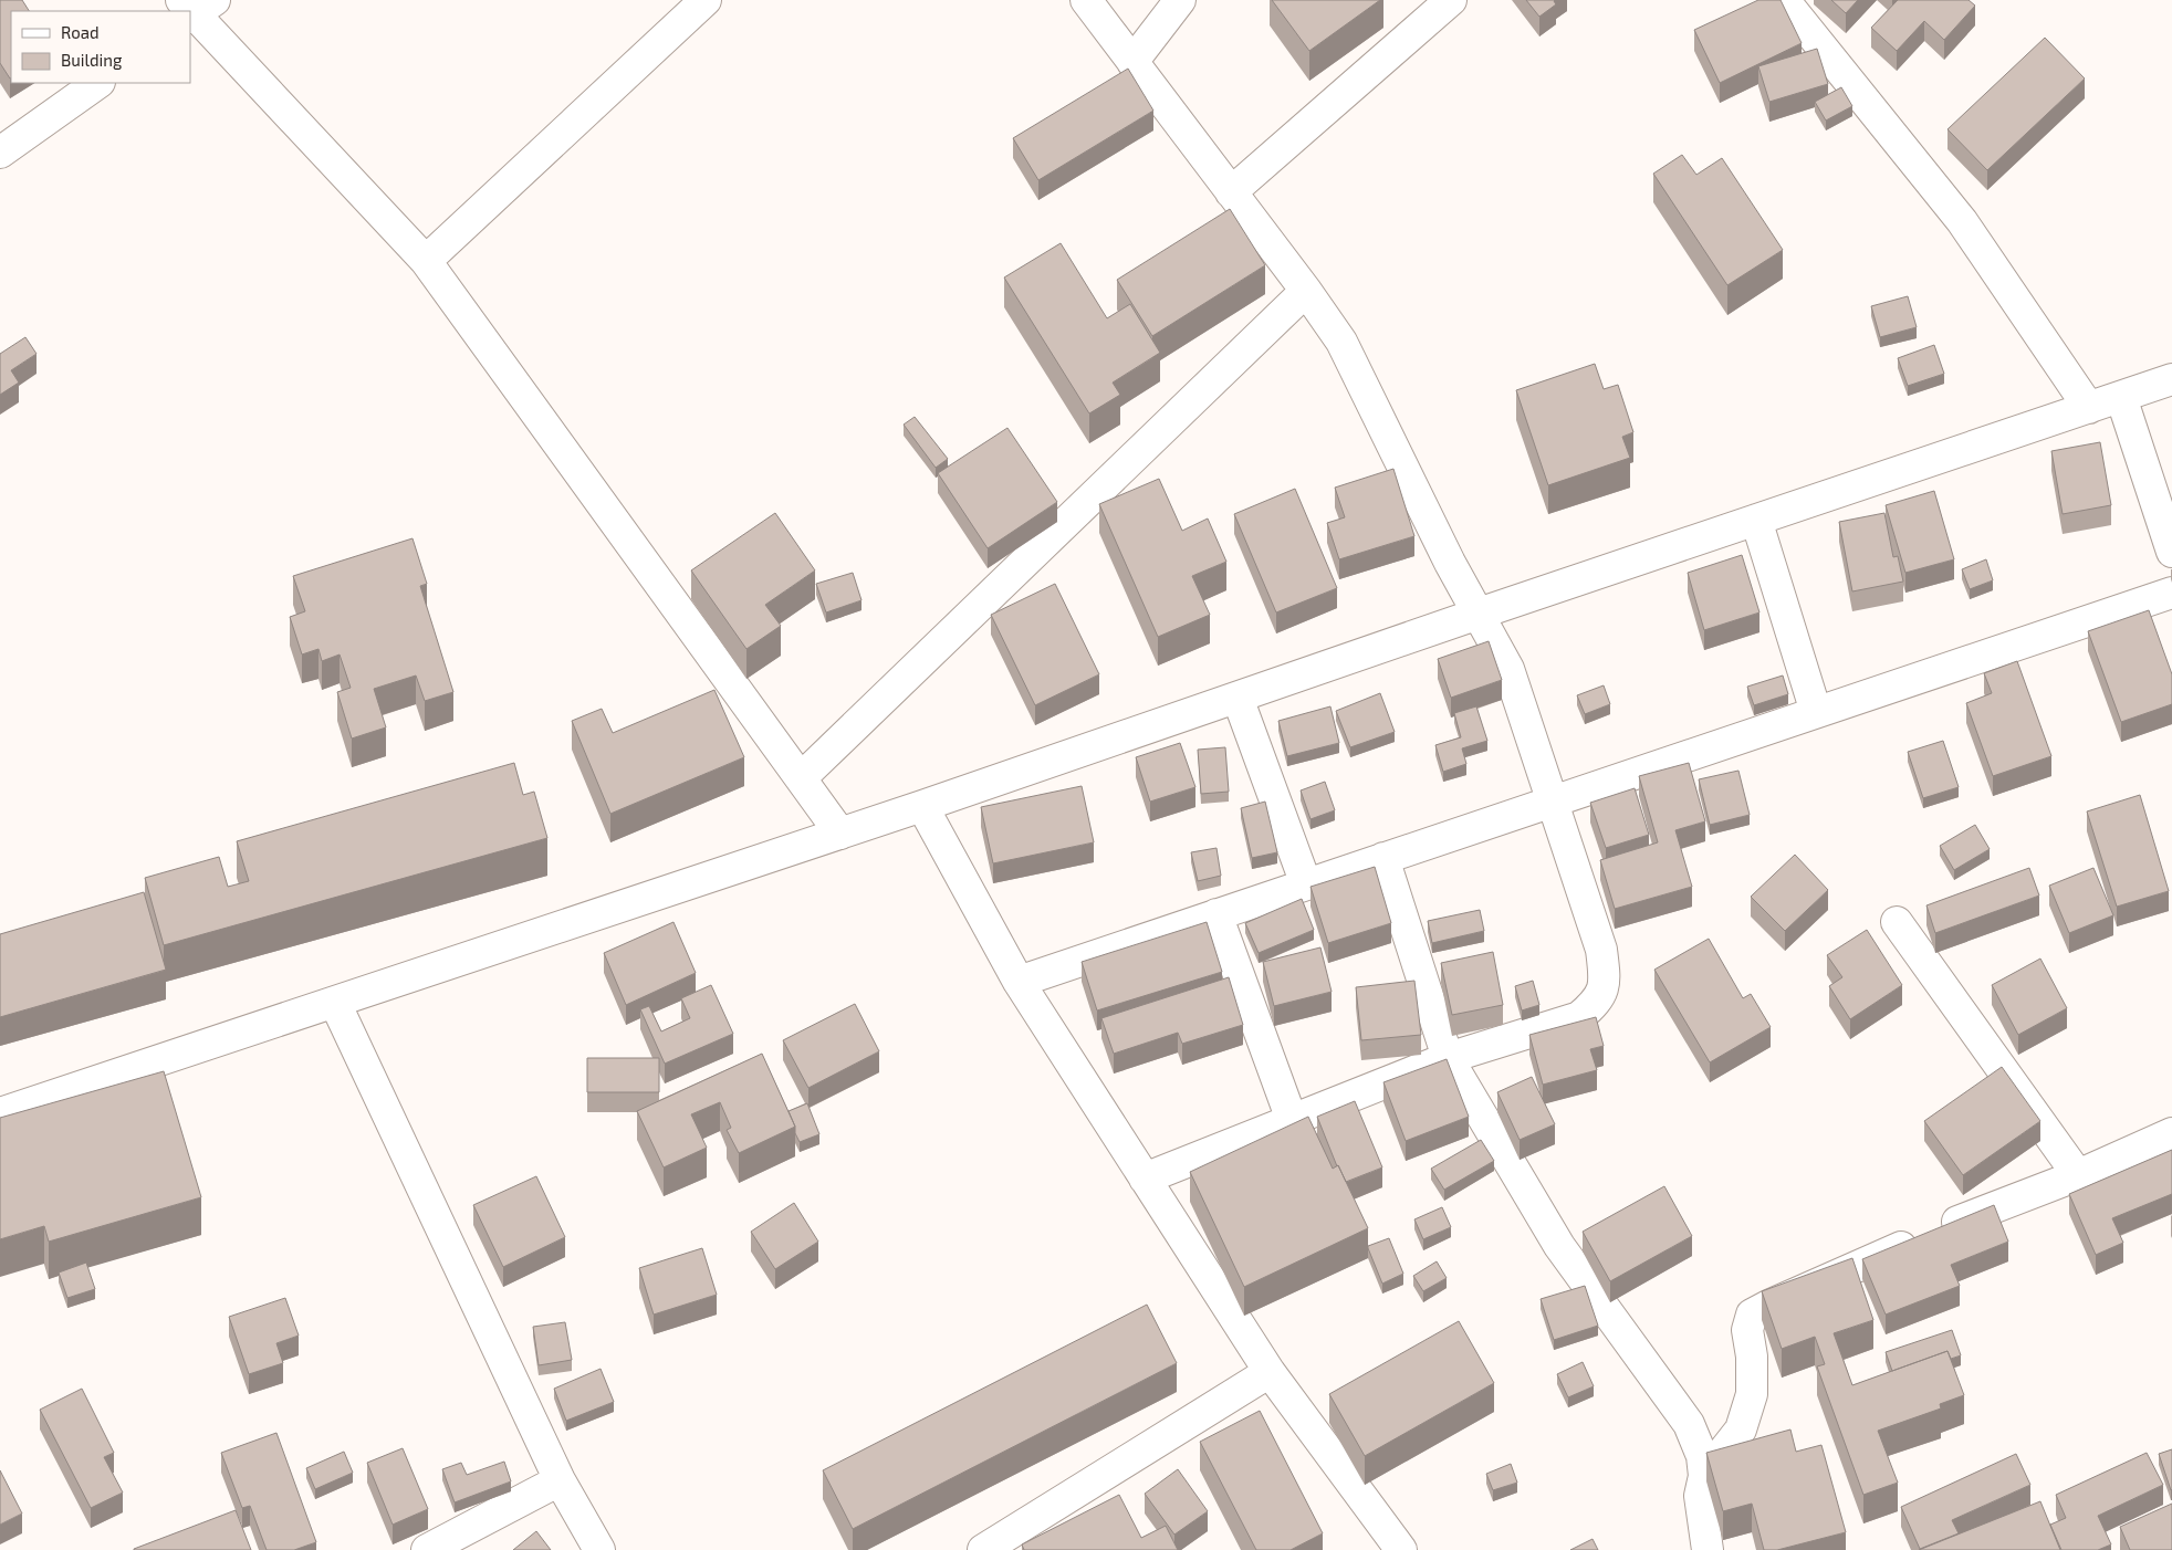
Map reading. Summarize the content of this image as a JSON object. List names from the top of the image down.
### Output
{
  "legend": ["Road", "Building"]
}
